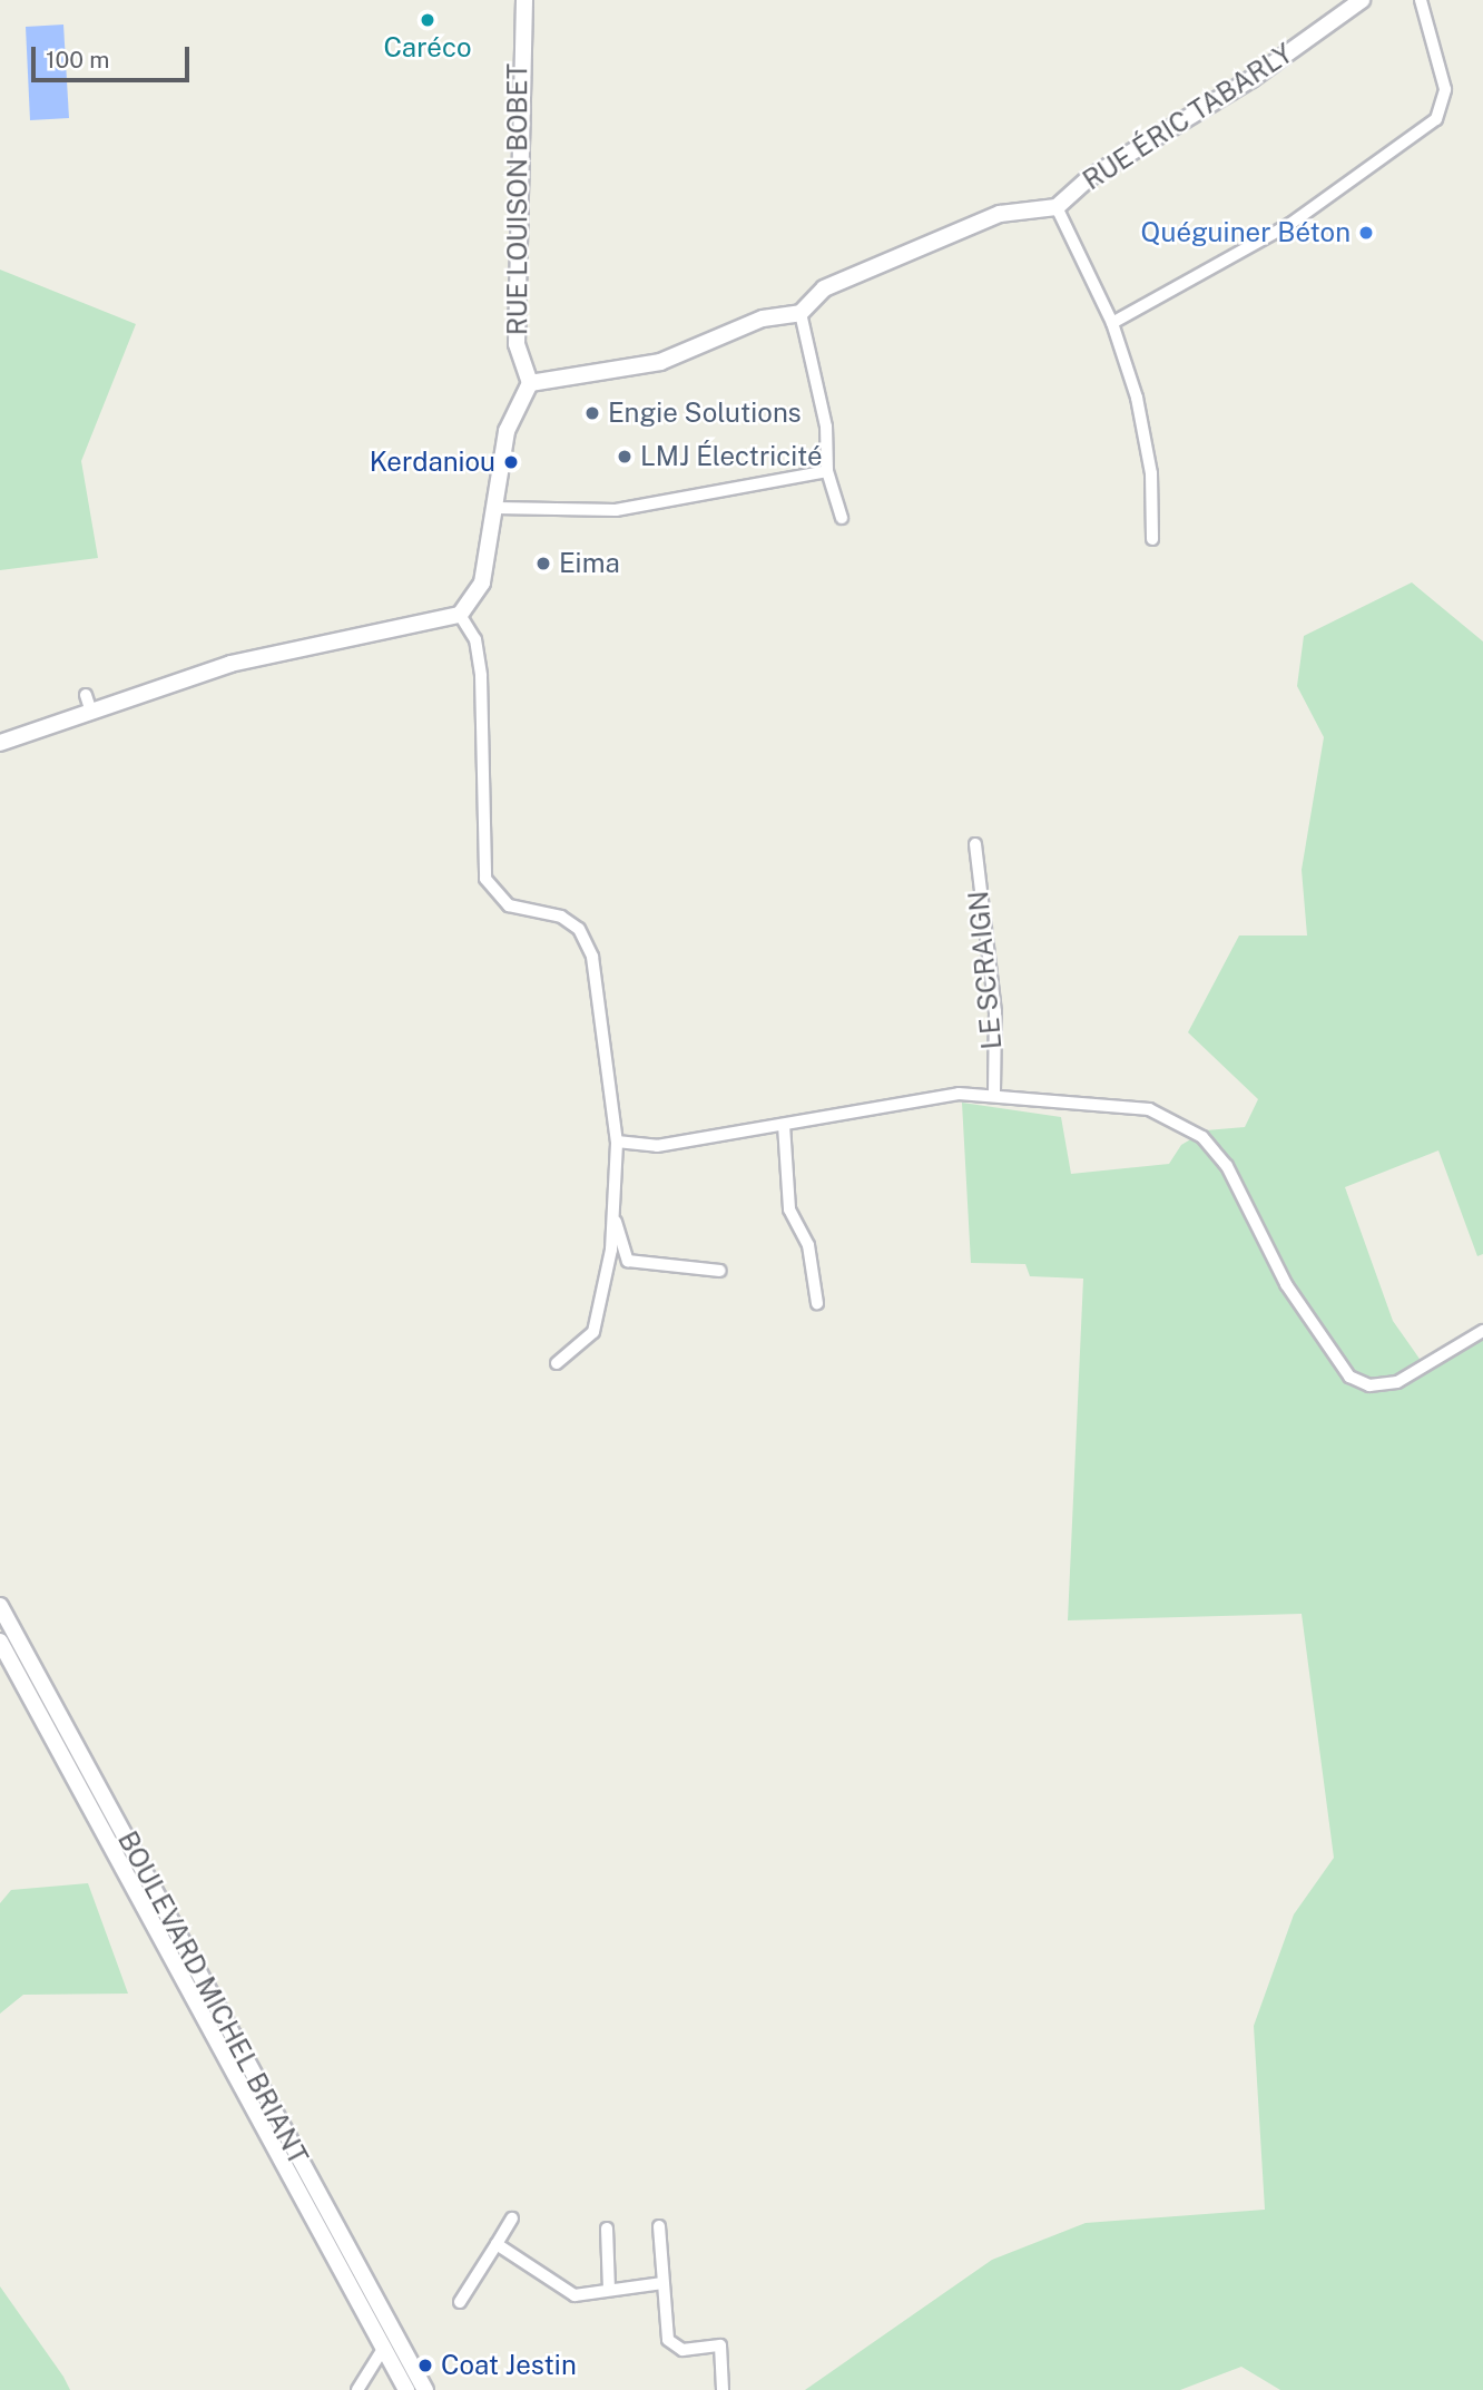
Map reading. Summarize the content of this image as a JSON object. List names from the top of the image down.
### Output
{
  "streets": {
    "street": [
      "RUE ÉRIC TABARLY",
      "RUE LOUISON BOBET",
      "LE SCRAIGN",
      "BOULEVARD MICHEL BRIANT"
    ]
  },
  "places": [
    "Caréco",
    "Quéguiner Béton",
    "Engie Solutions",
    "LMJ Électricité",
    "Kerdaniou",
    "Eima",
    "Coat Jestin"
  ],
  "scale_bar": "100 m"
}
